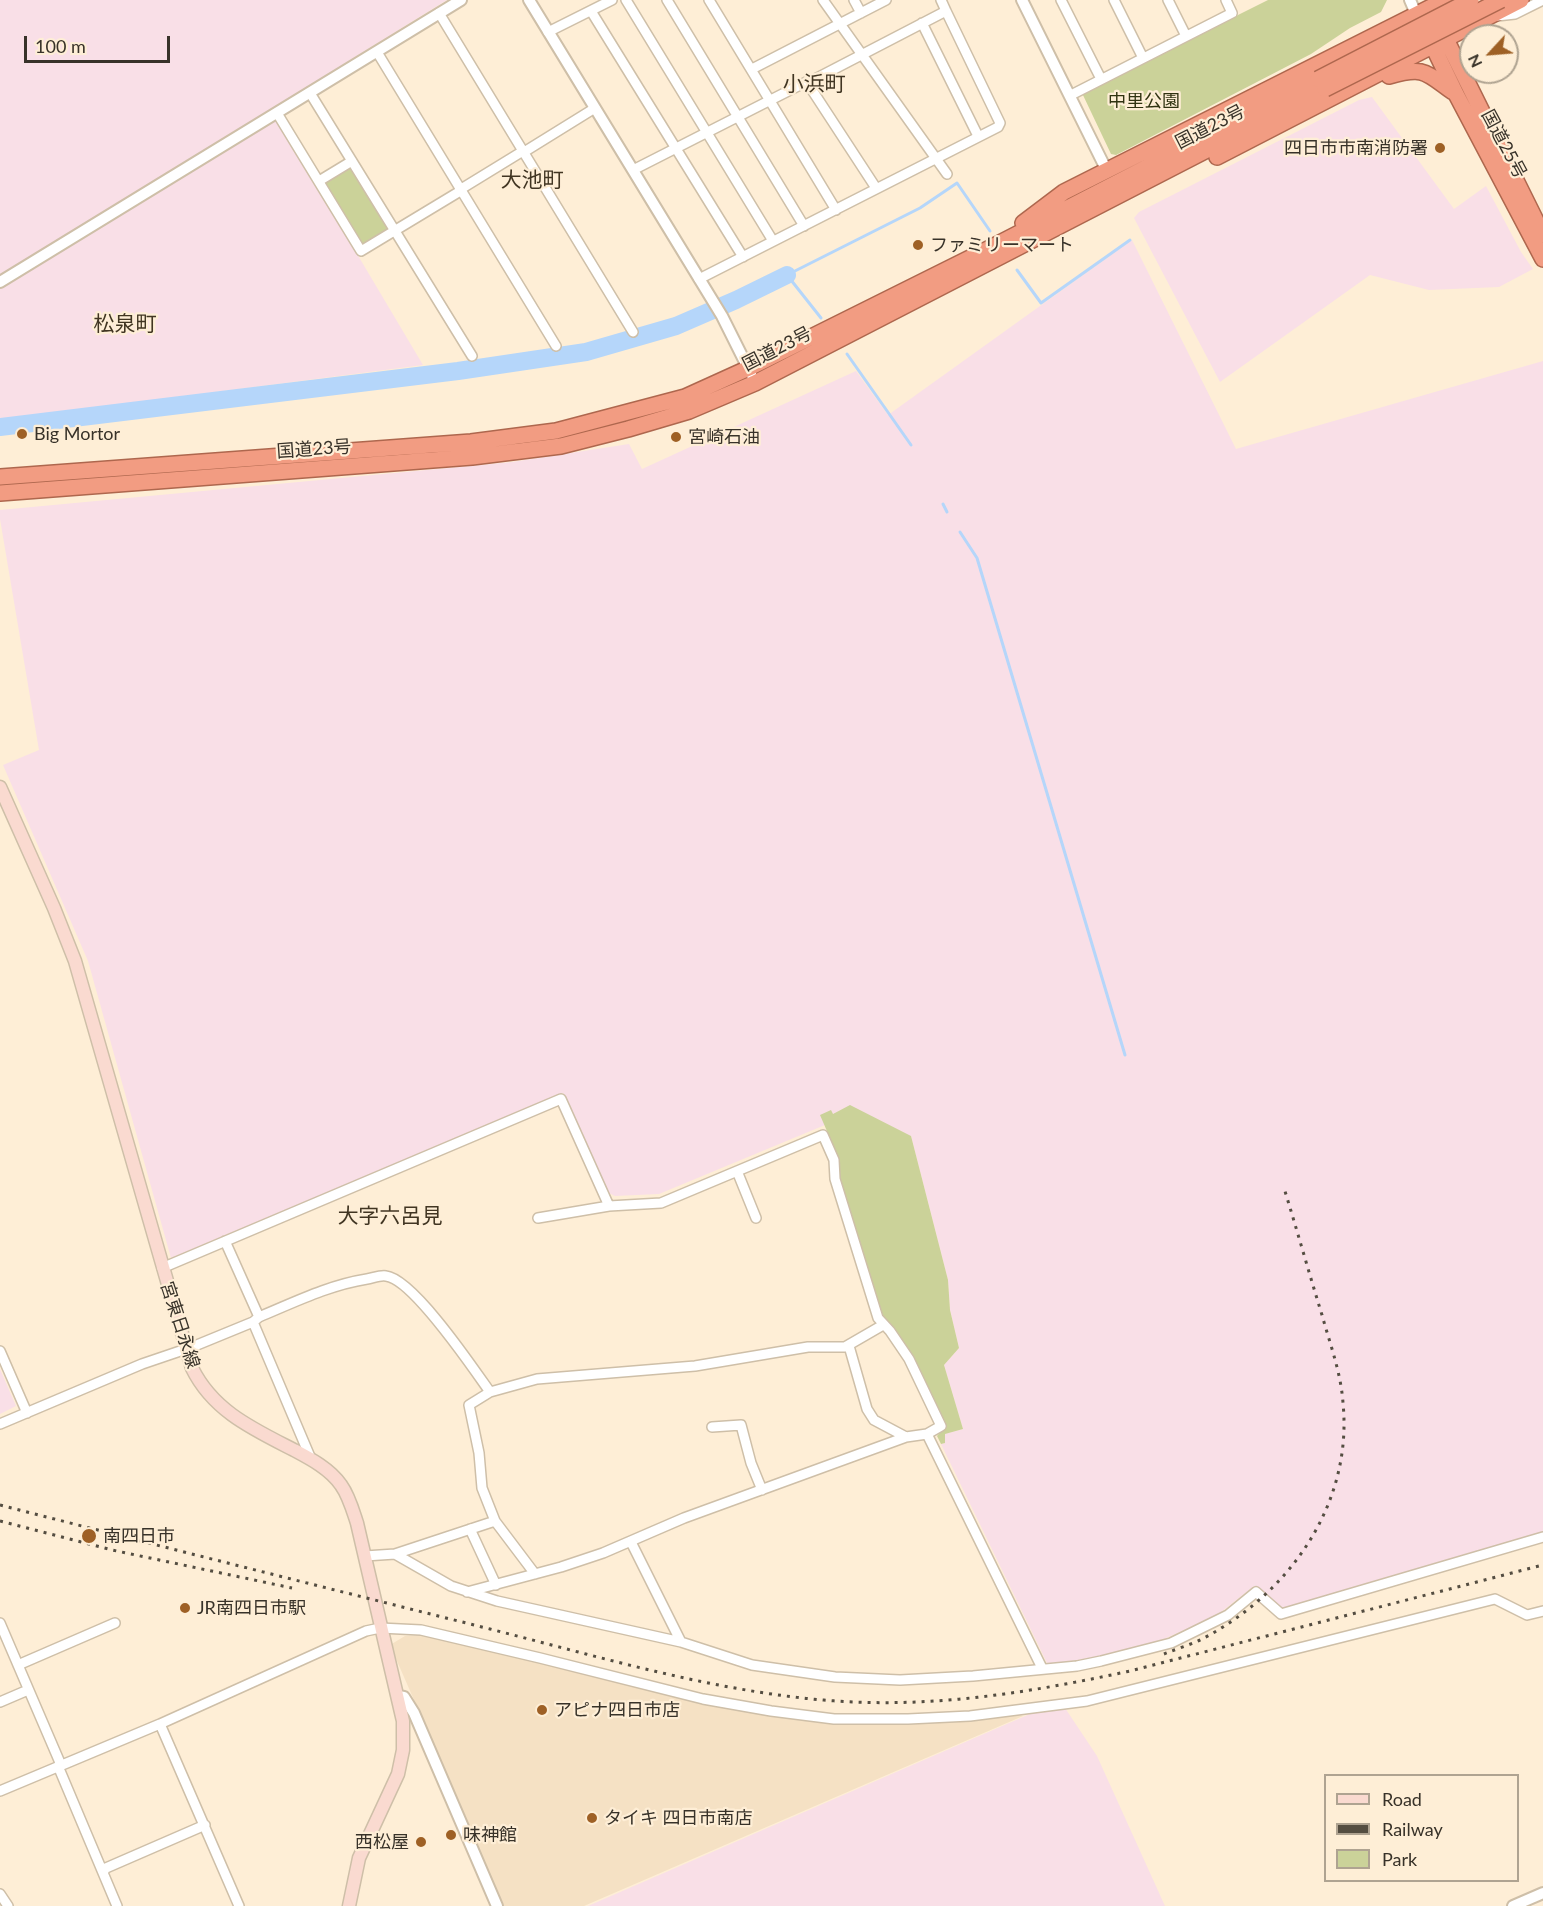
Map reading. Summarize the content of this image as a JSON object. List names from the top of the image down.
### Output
{
  "streets": {
    "highway": ["国道23号", "国道25号"],
    "main road": ["宮東日永線"]
  },
  "districts": [
    "小浜町",
    "大池町",
    "松泉町",
    "大字六呂見"
  ],
  "parks": ["中里公園"],
  "places": [
    "四日市市南消防署",
    "ファミリーマート",
    "Big Mortor",
    "宮崎石油",
    "南四日市",
    "JR南四日市駅",
    "アピナ四日市店",
    "タイキ 四日市南店",
    "味神館",
    "西松屋"
  ],
  "legend": ["Road", "Railway", "Park"],
  "scale_bar": "100 m",
  "north": "bottom left"
}
